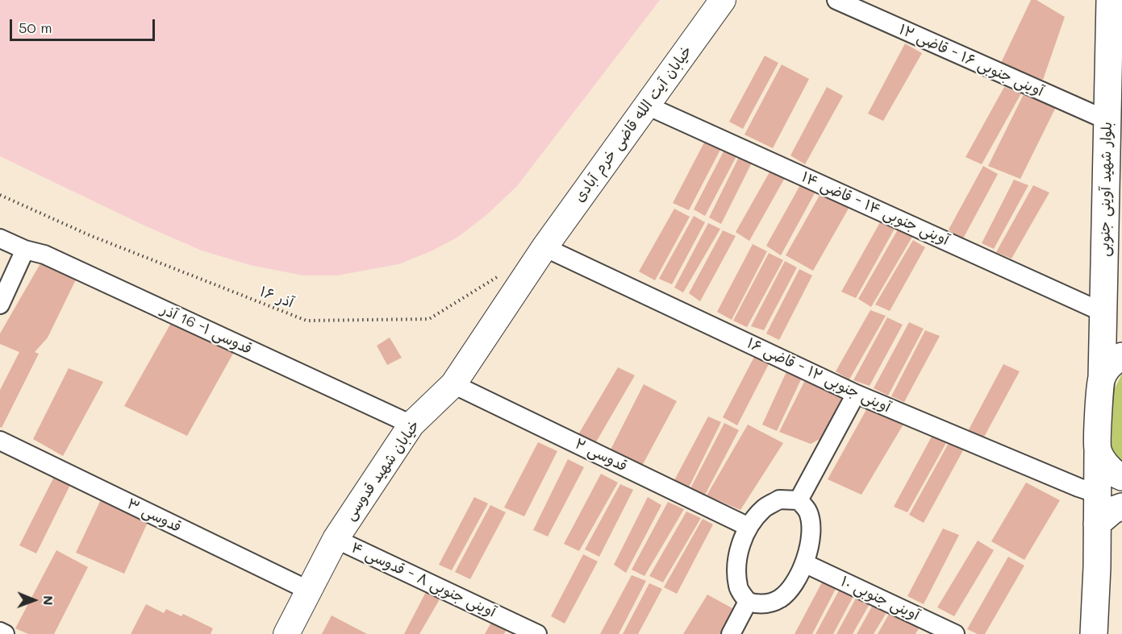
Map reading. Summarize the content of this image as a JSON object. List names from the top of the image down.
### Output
{
  "streets": {
    "main road": ["خیابان آیت الله قاضی خرم آبادی", "بلوار شهید آوینی جنوبی", "خیابان شهید قدوسی"],
    "street": [
      "آوینی جنوبی ۱۶ - قاضی ۱۲",
      "آوینی جنوبی ۱۴ - قاضی ۱۴",
      "قدوسی ۱- 16 آذر",
      "آوینی جنوبی ۱۲ - قاضی ۱۶",
      "قدوسی ۲",
      "قدوسی ۳",
      "آوینی جنوبی ۸ - قدوسی ۴",
      "آوینی جنوبی ۱۰"
    ],
    "path": ["۱۶ آذر"]
  },
  "crossings": [
    ["آوینی جنوبی ۱۶ - قاضی ۱۲", "بلوار شهید آوینی جنوبی"],
    ["خیابان آیت الله قاضی خرم آبادی", "آوینی جنوبی ۱۴ - قاضی ۱۴"],
    ["خیابان آیت الله قاضی خرم آبادی", "آوینی جنوبی ۱۲ - قاضی ۱۶"],
    ["خیابان آیت الله قاضی خرم آبادی", "خیابان شهید قدوسی"],
    ["بلوار شهید آوینی جنوبی", "آوینی جنوبی ۱۴ - قاضی ۱۴"],
    ["قدوسی ۱- 16 آذر", "خیابان شهید قدوسی"],
    ["آوینی جنوبی ۱۲ - قاضی ۱۶", "خیابان شهید قدوسی"],
    ["قدوسی ۲", "خیابان شهید قدوسی"],
    ["قدوسی ۲", "آوینی جنوبی ۱۰"],
    ["خیابان شهید قدوسی", "قدوسی ۳"],
    ["خیابان شهید قدوسی", "آوینی جنوبی ۸ - قدوسی ۴"]
  ],
  "scale_bar": "50 m",
  "north": "right"
}
